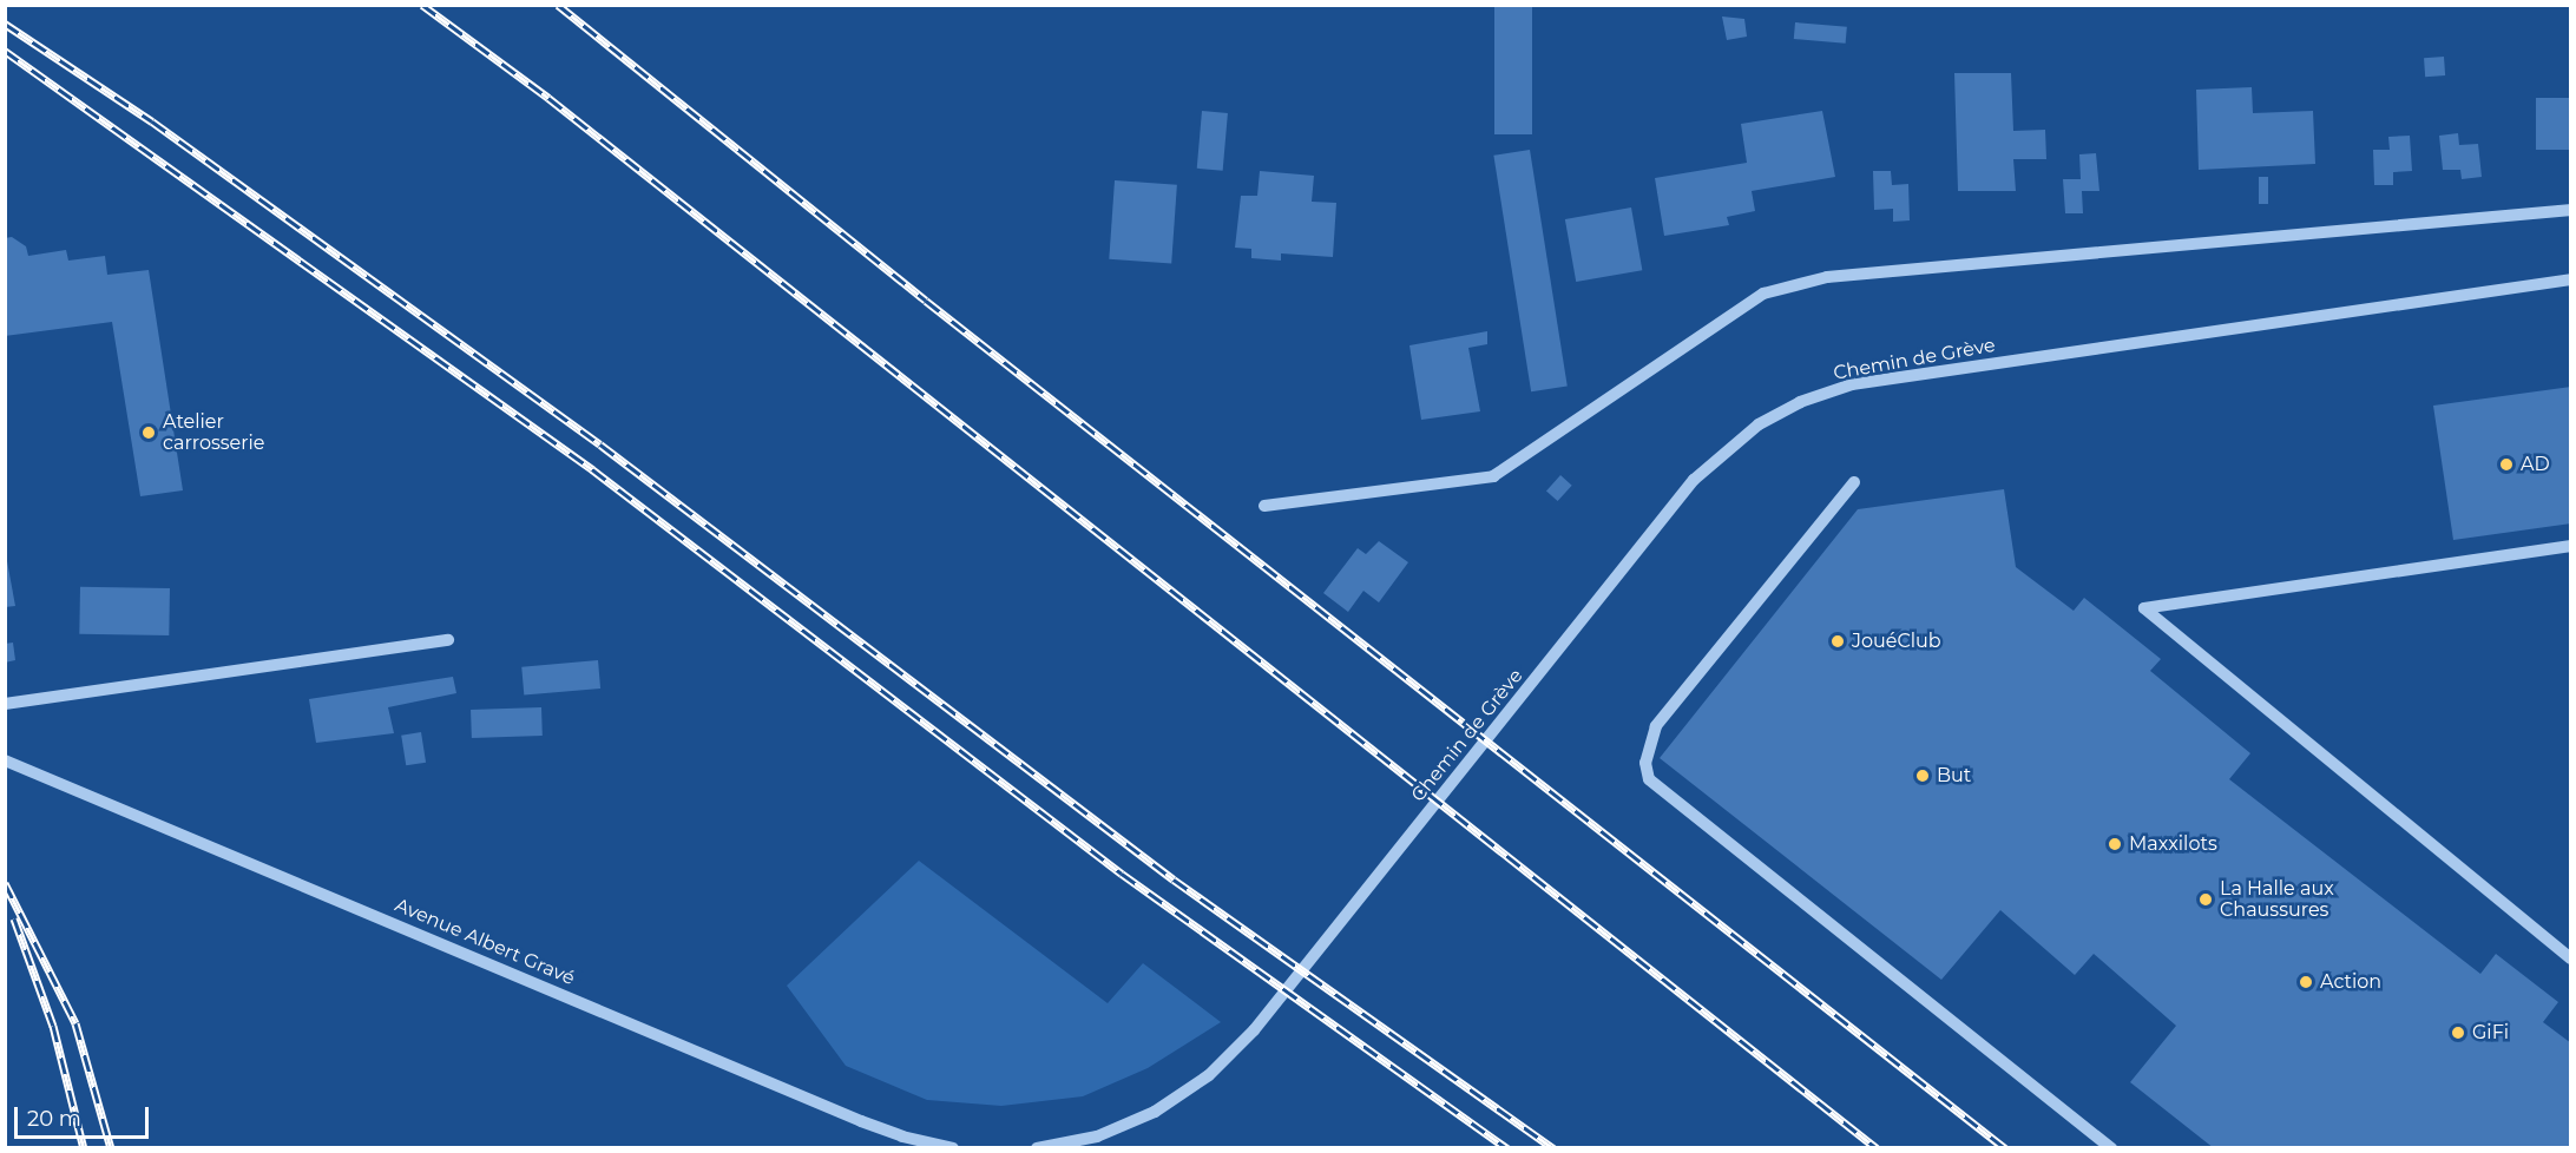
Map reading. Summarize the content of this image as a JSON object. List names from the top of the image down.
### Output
{
  "streets": {
    "street": ["Chemin de Grève", "Avenue Albert Gravé"]
  },
  "places": [
    "Atelier carrosserie",
    "AD",
    "JouéClub",
    "But",
    "Maxxilots",
    "La Halle aux Chaussures",
    "Action",
    "GiFi"
  ],
  "scale_bar": "20 m"
}
